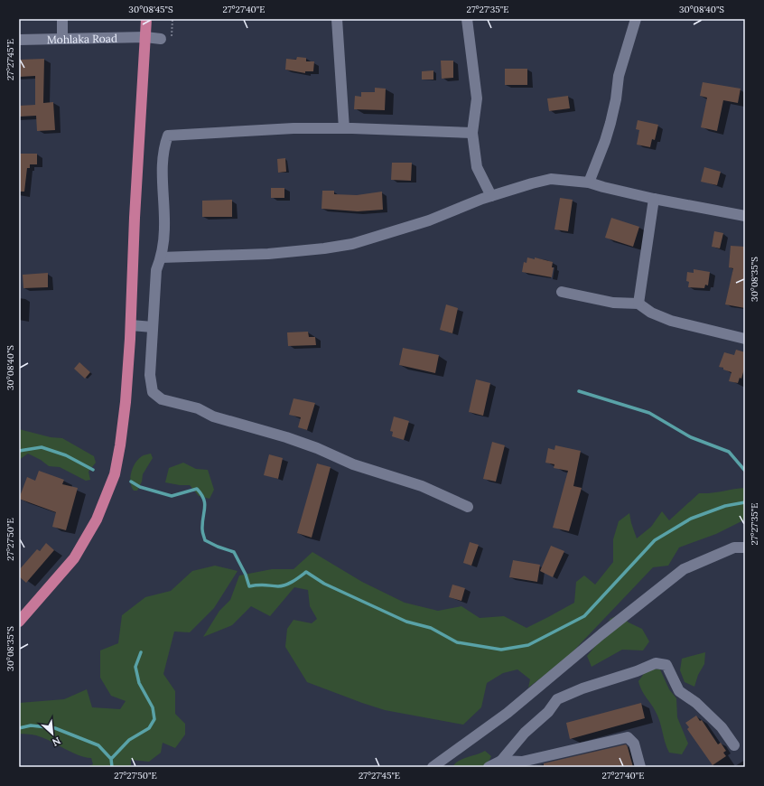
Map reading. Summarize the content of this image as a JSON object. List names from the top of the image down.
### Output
{
  "streets": {
    "street": ["Mohlaka Road"]
  },
  "north": "bottom right",
  "coordinates": [
    "30°08'45\"S",
    "27°27'40\"E",
    "27°27'35\"E",
    "30°08'40\"S",
    "27°27'45\"E",
    "30°08'35\"S",
    "27°27'50\"E"
  ]
}
